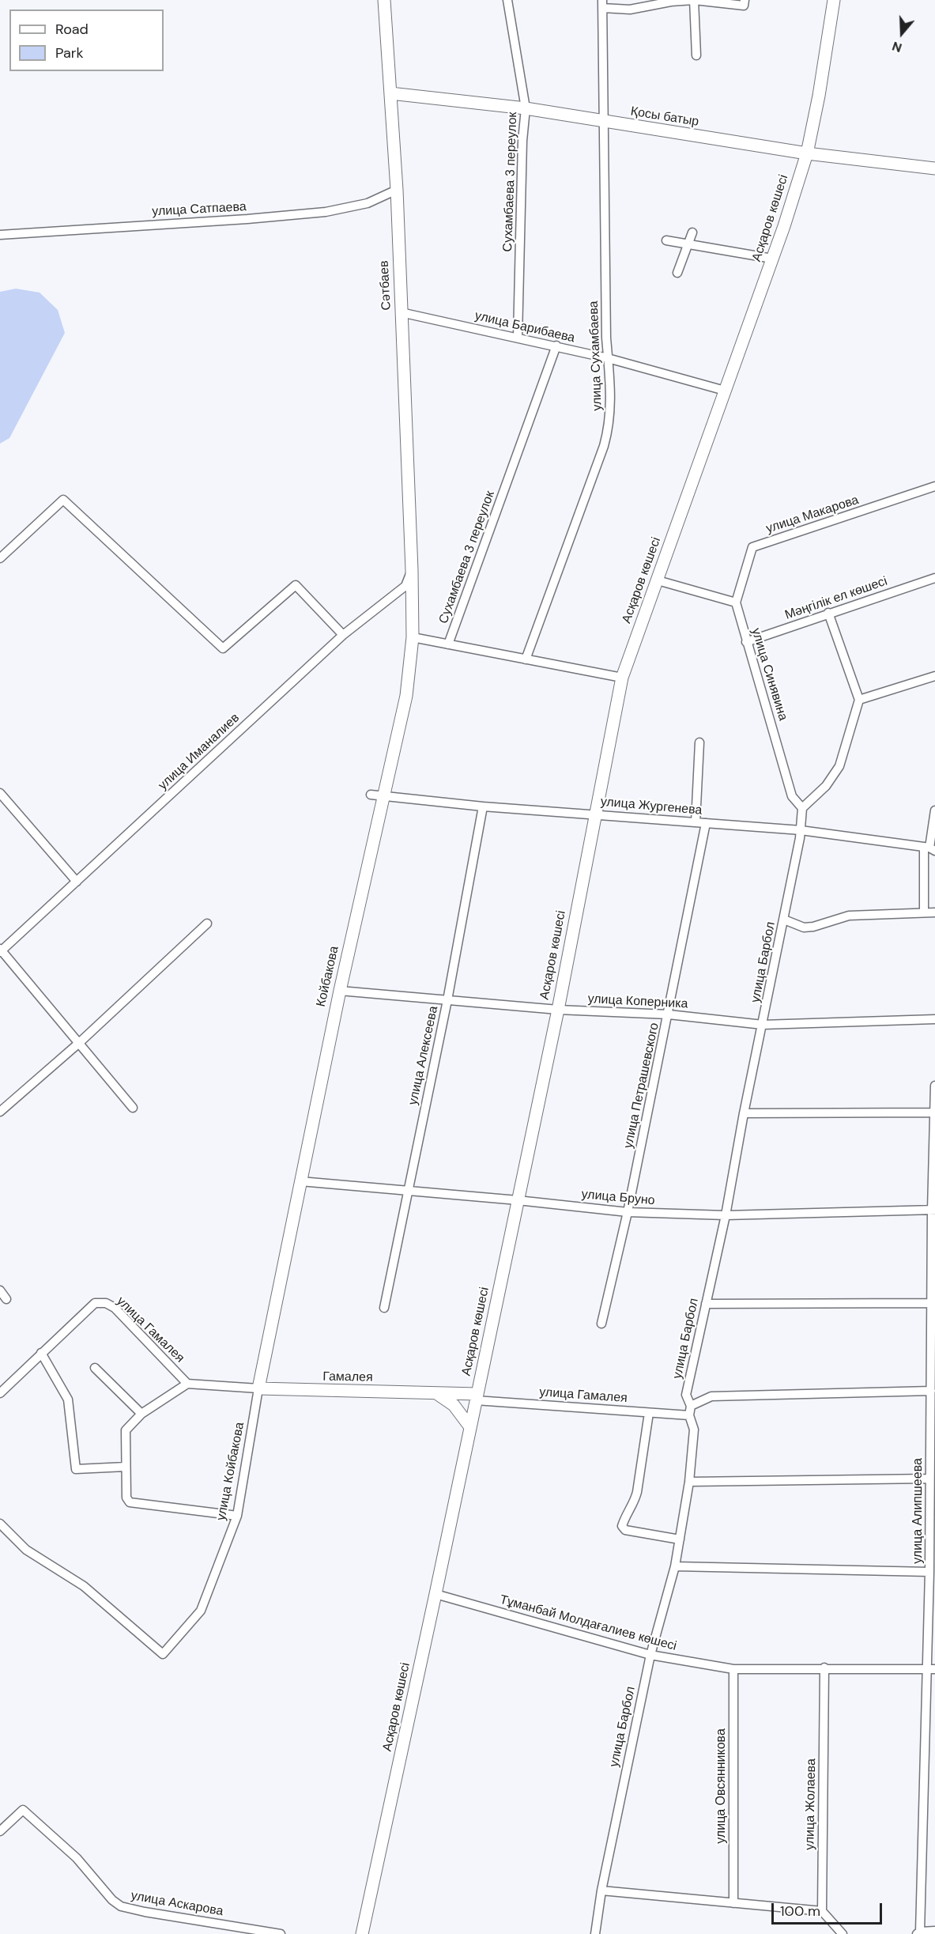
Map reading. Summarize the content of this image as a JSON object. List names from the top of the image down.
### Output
{
  "streets": {
    "street": [
      "Қосы батыр",
      "Сухамбаева 3 переулок",
      "улица Сатпаева",
      "Асқаров көшесі",
      "Сәтбаев",
      "улица Барибаева",
      "улица Сухамбаева",
      "улица Макарова",
      "Мәңгілік ел көшесі",
      "улица Синявина",
      "улица Иманалиев",
      "улица Жургенева",
      "улица Барбол",
      "Койбакова",
      "улица Коперника",
      "улица Алексеева",
      "улица Петрашевского",
      "улица Бруно",
      "улица Гамалея",
      "Гамалея",
      "улица Койбакова",
      "улица Алипшеева",
      "Тұманбай Молдағалиев көшесі",
      "улица Овсянникова",
      "улица Жолаева",
      "улица Аскарова"
    ]
  },
  "crossings": [
    ["Қосы батыр", "Сухамбаева 3 переулок"],
    ["Қосы батыр", "Асқаров көшесі"],
    ["Қосы батыр", "Сәтбаев"],
    ["Қосы батыр", "улица Сухамбаева"],
    ["Сухамбаева 3 переулок", "улица Барибаева"],
    ["улица Сатпаева", "Сәтбаев"],
    ["Асқаров көшесі", "улица Барибаева"],
    ["Асқаров көшесі", "улица Жургенева"],
    ["Асқаров көшесі", "улица Коперника"],
    ["Асқаров көшесі", "улица Бруно"],
    ["Асқаров көшесі", "улица Гамалея"],
    ["Асқаров көшесі", "Гамалея"],
    ["Асқаров көшесі", "Тұманбай Молдағалиев көшесі"],
    ["Сәтбаев", "улица Барибаева"],
    ["Сәтбаев", "улица Иманалиев"],
    ["Сәтбаев", "Койбакова"],
    ["улица Барибаева", "улица Сухамбаева"],
    ["улица Макарова", "улица Синявина"],
    ["Мәңгілік ел көшесі", "улица Синявина"],
    ["улица Иманалиев", "Койбакова"],
    ["улица Жургенева", "улица Барбол"],
    ["улица Жургенева", "Койбакова"],
    ["улица Жургенева", "улица Алексеева"],
    ["улица Жургенева", "улица Петрашевского"],
    ["улица Барбол", "улица Коперника"],
    ["улица Барбол", "улица Бруно"],
    ["улица Барбол", "улица Гамалея"],
    ["улица Барбол", "Тұманбай Молдағалиев көшесі"],
    ["Койбакова", "улица Коперника"],
    ["Койбакова", "улица Бруно"],
    ["Койбакова", "Гамалея"],
    ["Койбакова", "улица Койбакова"],
    ["улица Коперника", "улица Алексеева"],
    ["улица Коперника", "улица Петрашевского"],
    ["улица Алексеева", "улица Бруно"],
    ["улица Петрашевского", "улица Бруно"],
    ["улица Бруно", "улица Алипшеева"],
    ["улица Гамалея", "Гамалея"],
    ["Гамалея", "улица Койбакова"],
    ["улица Алипшеева", "Тұманбай Молдағалиев көшесі"],
    ["Тұманбай Молдағалиев көшесі", "улица Овсянникова"],
    ["Тұманбай Молдағалиев көшесі", "улица Жолаева"]
  ],
  "legend": ["Road", "Park"],
  "scale_bar": "100 m",
  "north": "bottom"
}
